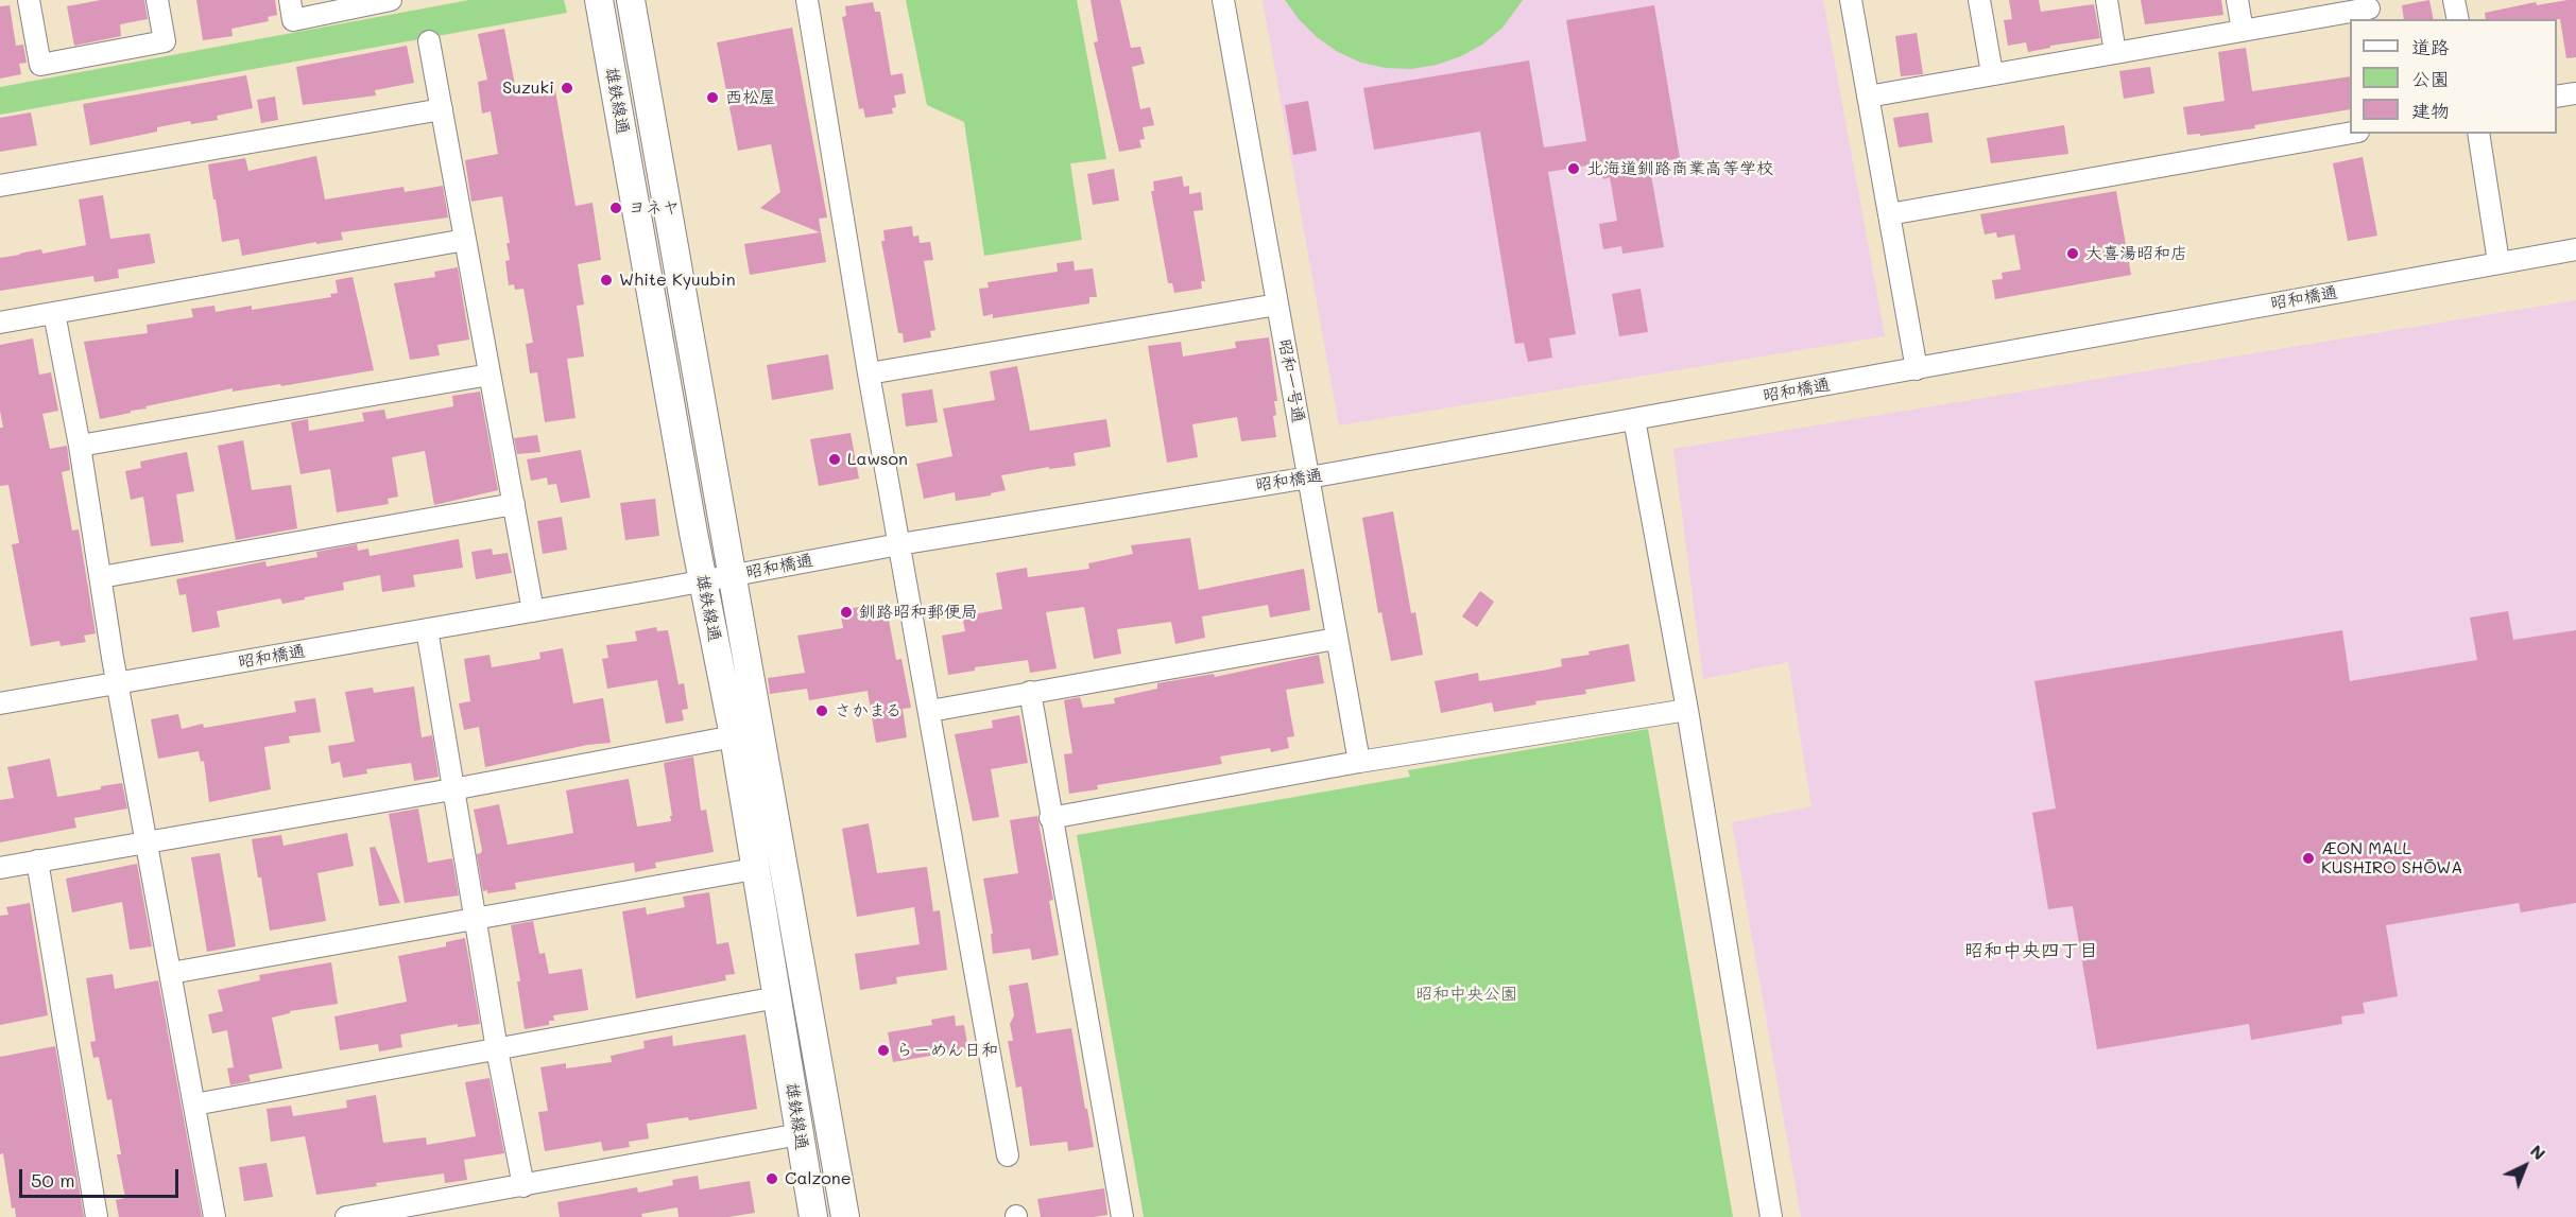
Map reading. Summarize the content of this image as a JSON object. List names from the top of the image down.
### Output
{
  "streets": {
    "main road": ["雄鉄線通"],
    "street": ["昭和橋通", "昭和一号通"]
  },
  "crossings": [
    ["雄鉄線通", "昭和橋通"],
    ["昭和橋通", "昭和一号通"]
  ],
  "districts": ["昭和中央四丁目"],
  "parks": ["昭和中央公園"],
  "places": [
    "Suzuki",
    "西松屋",
    "北海道釧路商業高等学校",
    "ヨネヤ",
    "大喜湯昭和店",
    "White Kyuubin",
    "Lawson",
    "釧路昭和郵便局",
    "さかまる",
    "ÆON MALL KUSHIRO SHŌWA",
    "らーめん日和",
    "Calzone"
  ],
  "legend": ["道路", "公園", "建物"],
  "scale_bar": "50 m",
  "north": "top right"
}
